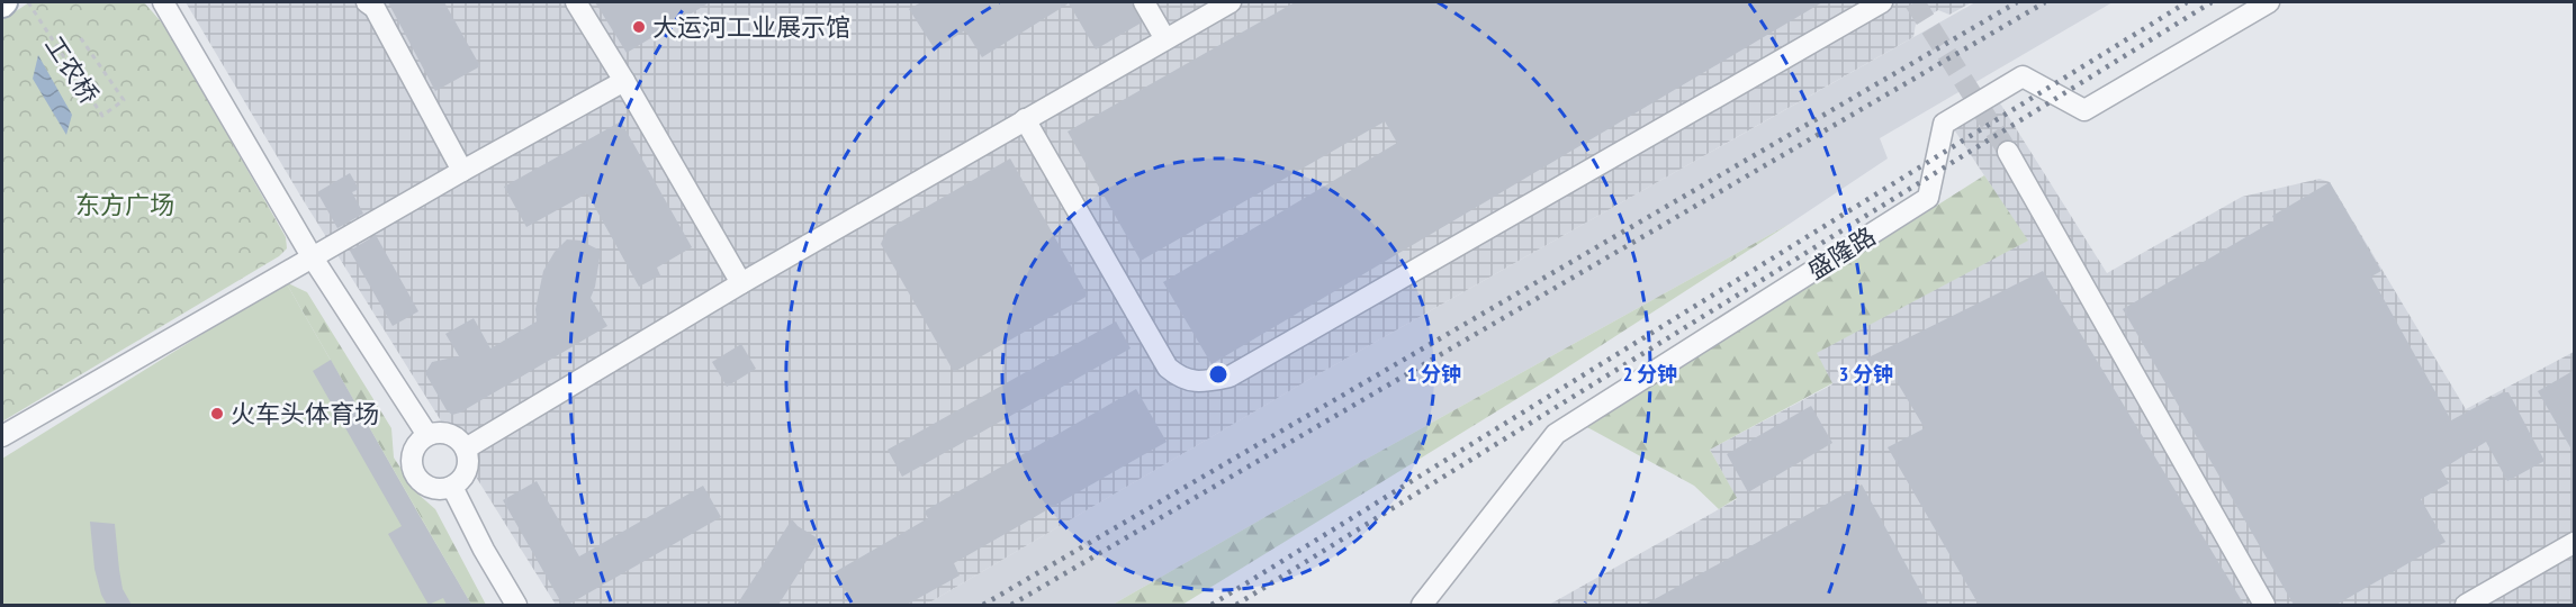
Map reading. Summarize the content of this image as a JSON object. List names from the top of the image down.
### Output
{
  "streets": {
    "street": ["盛隆路"],
    "path": ["工农桥"]
  },
  "parks": ["东方广场"],
  "places": ["大运河工业展示馆", "火车头体育场"],
  "rings": ["1 分钟", "2 分钟", "3 分钟"]
}
